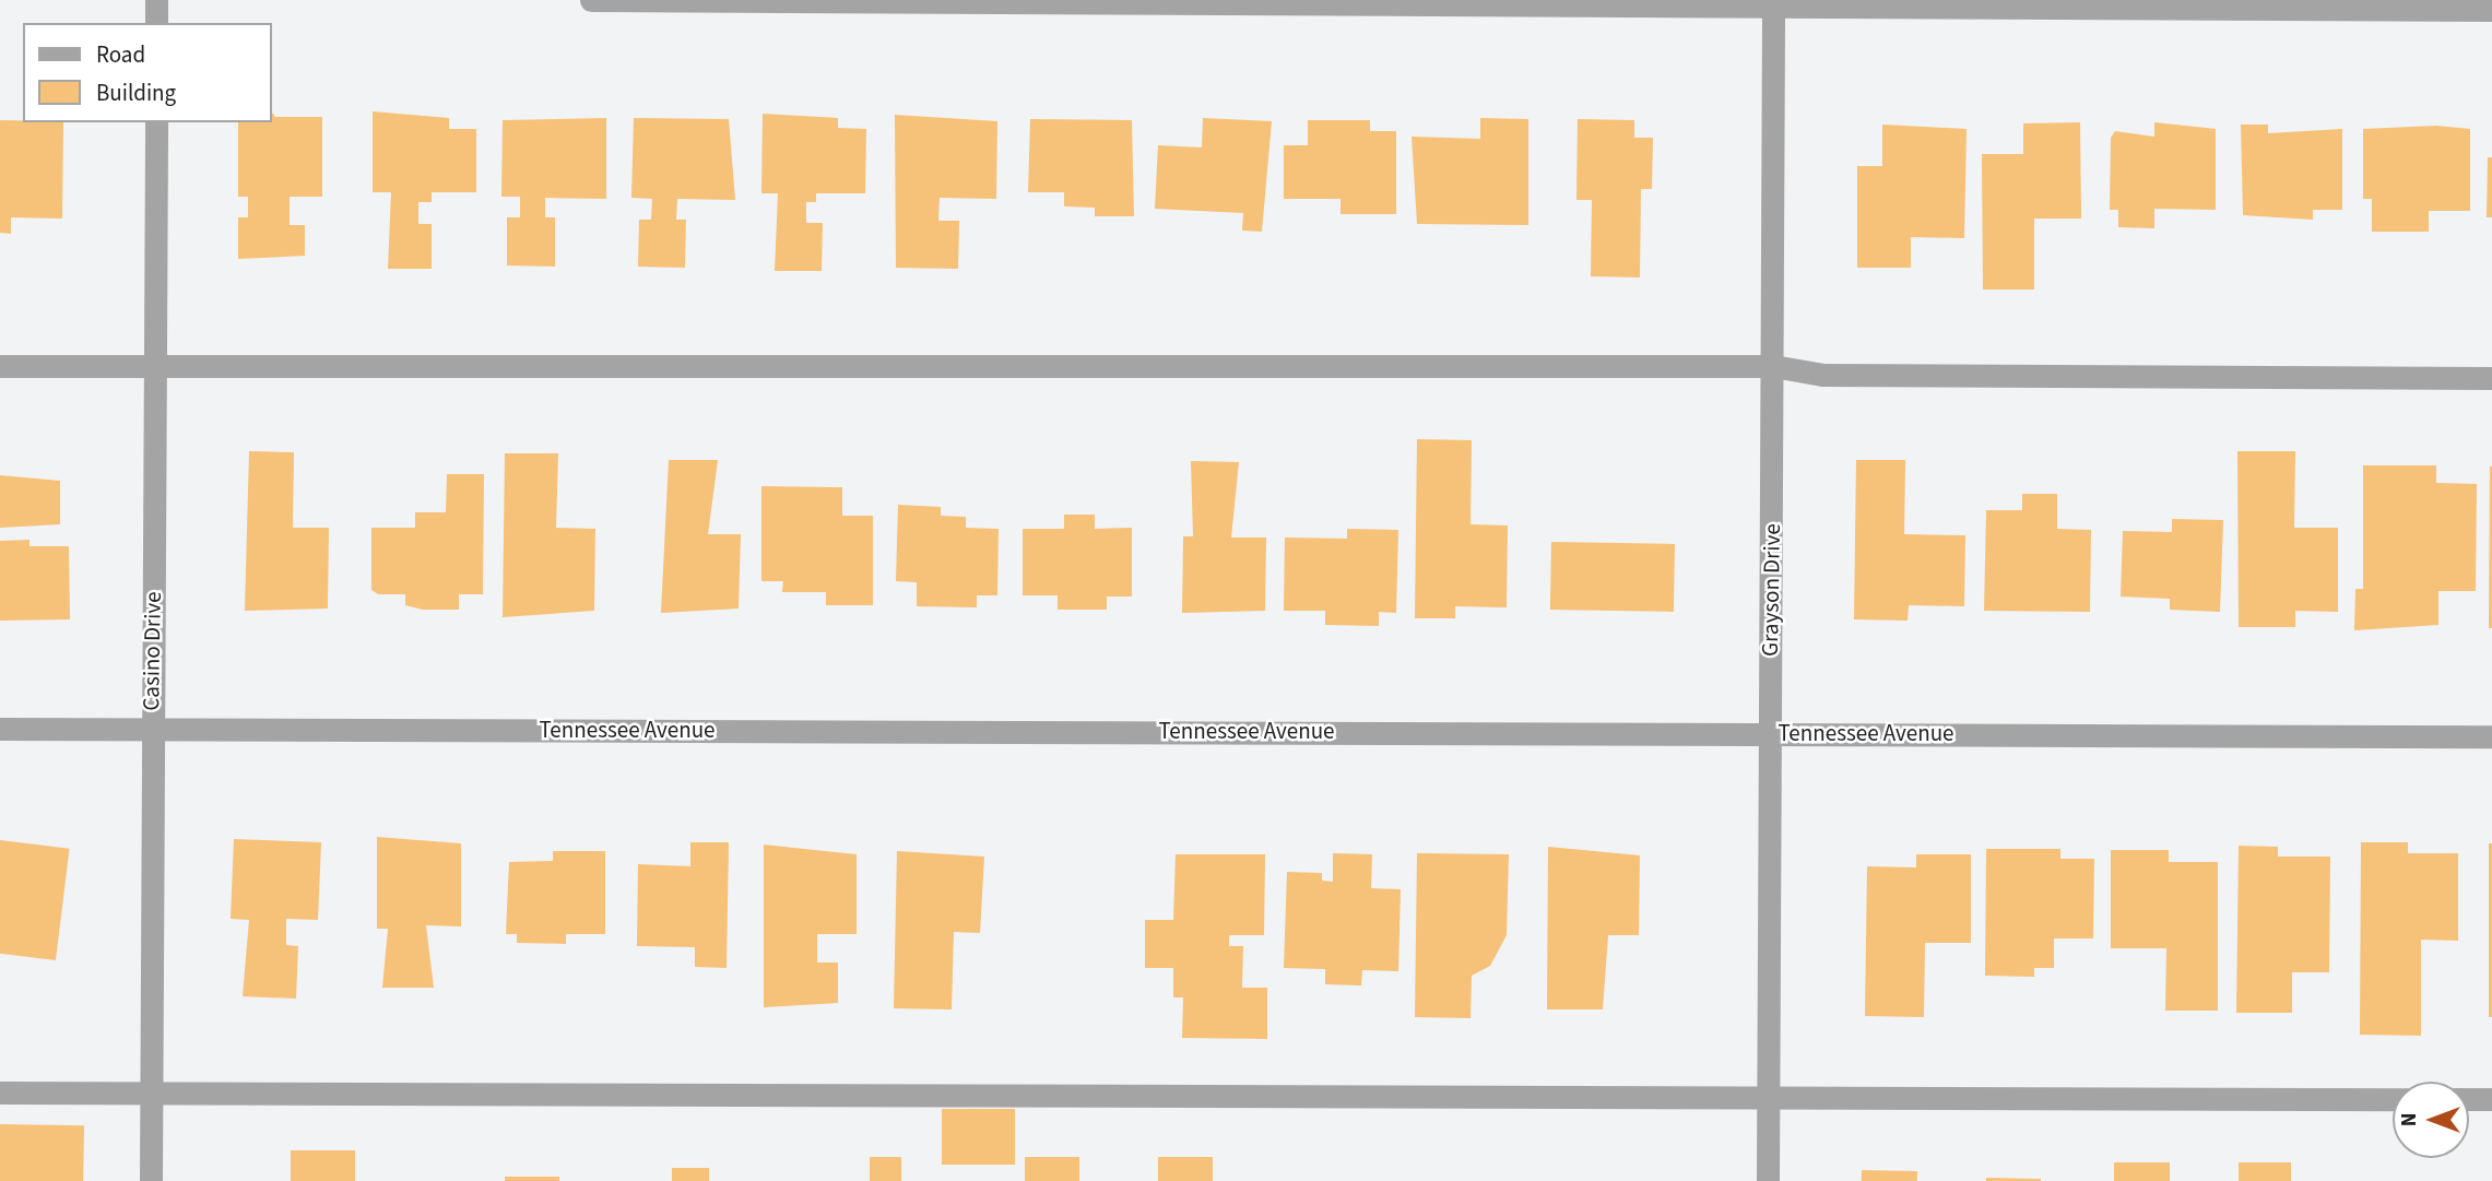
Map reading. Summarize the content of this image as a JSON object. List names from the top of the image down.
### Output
{
  "streets": {
    "street": ["Grayson Drive", "Casino Drive", "Tennessee Avenue"]
  },
  "crossings": [
    ["Grayson Drive", "Tennessee Avenue"],
    ["Casino Drive", "Tennessee Avenue"]
  ],
  "legend": ["Road", "Building"],
  "north": "left"
}
